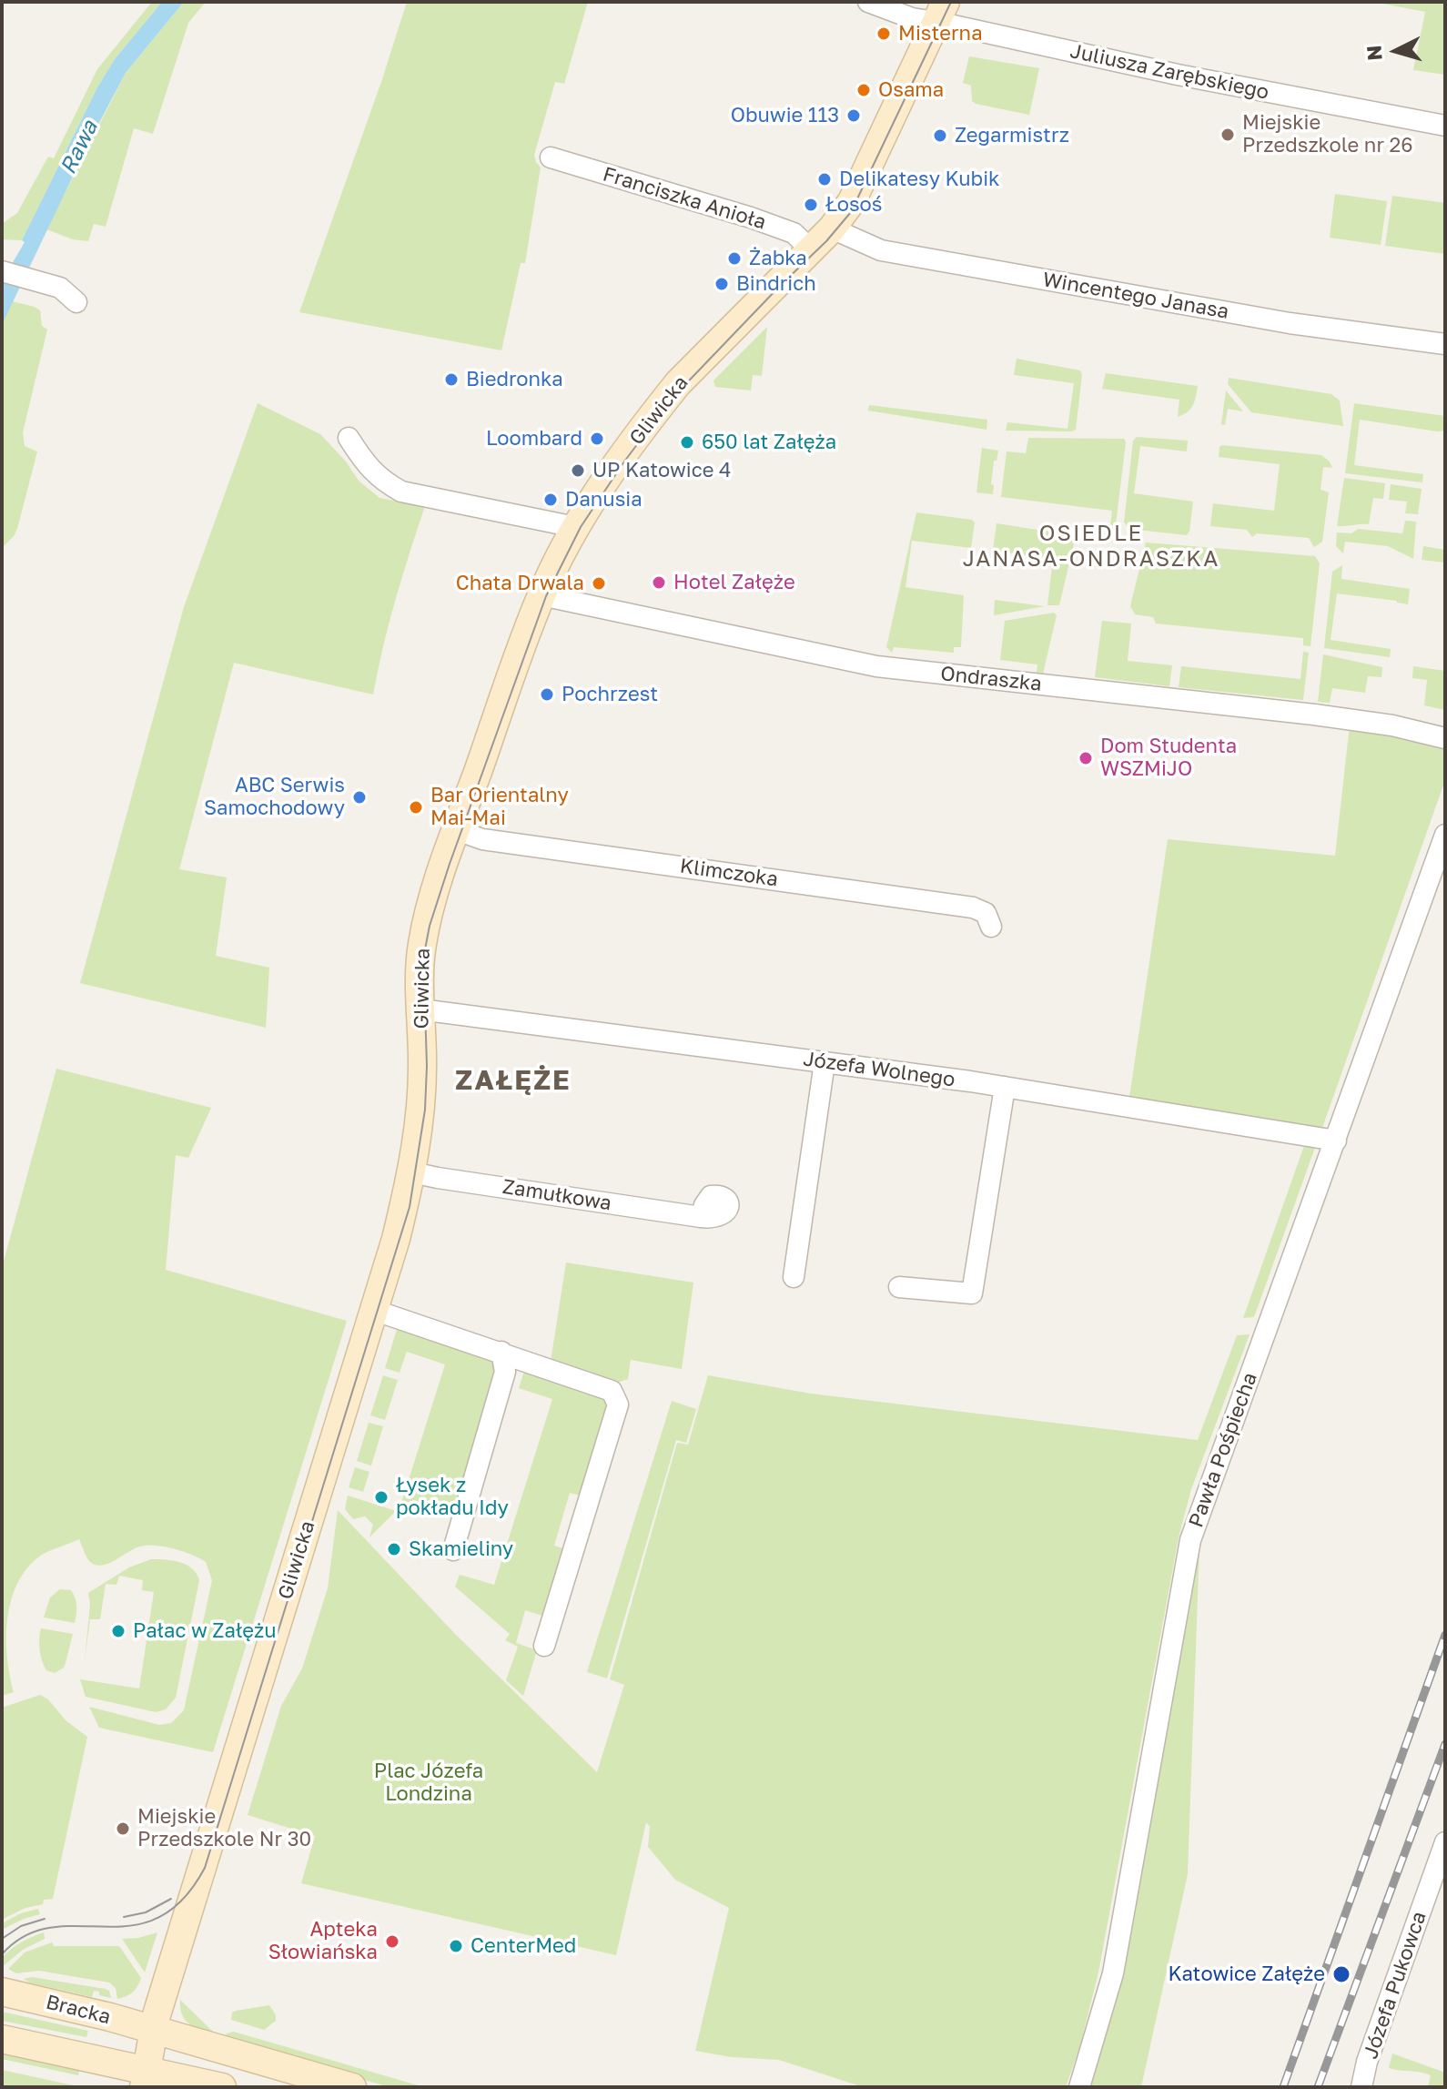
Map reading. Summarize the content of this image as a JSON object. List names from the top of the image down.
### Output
{
  "streets": {
    "street": [
      "Juliusza Zarębskiego",
      "Franciszka Anioła",
      "Wincentego Janasa",
      "Gliwicka",
      "Ondraszka",
      "Klimczoka",
      "Józefa Wolnego",
      "Zamułkowa",
      "Pawła Pośpiecha",
      "Józefa Pukowca",
      "Bracka"
    ]
  },
  "crossings": [
    ["Juliusza Zarębskiego", "Gliwicka"],
    ["Franciszka Anioła", "Gliwicka"],
    ["Wincentego Janasa", "Gliwicka"],
    ["Gliwicka", "Ondraszka"],
    ["Gliwicka", "Klimczoka"],
    ["Gliwicka", "Józefa Wolnego"],
    ["Gliwicka", "Zamułkowa"],
    ["Gliwicka", "Bracka"],
    ["Józefa Wolnego", "Pawła Pośpiecha"]
  ],
  "districts": ["OSIEDLE JANASA-ONDRASZKA", "ZAŁĘŻE"],
  "water": ["Rawa"],
  "parks": ["Plac Józefa Londzina"],
  "places": [
    "Misterna",
    "Osama",
    "Obuwie 113",
    "Miejskie Przedszkole nr 26",
    "Zegarmistrz",
    "Delikatesy Kubik",
    "Łosoś",
    "Żabka",
    "Bindrich",
    "Biedronka",
    "Loombard",
    "650 lat Załęża",
    "UP Katowice 4",
    "Danusia",
    "Hotel Załęże",
    "Chata Drwala",
    "Pochrzest",
    "Dom Studenta WSZMiJO",
    "ABC Serwis Samochodowy",
    "Bar Orientalny Mai-Mai",
    "Łysek z pokładu Idy",
    "Skamieliny",
    "Pałac w Załężu",
    "Miejskie Przedszkole Nr 30",
    "Apteka Słowiańska",
    "CenterMed",
    "Katowice Załęże"
  ],
  "north": "left"
}
